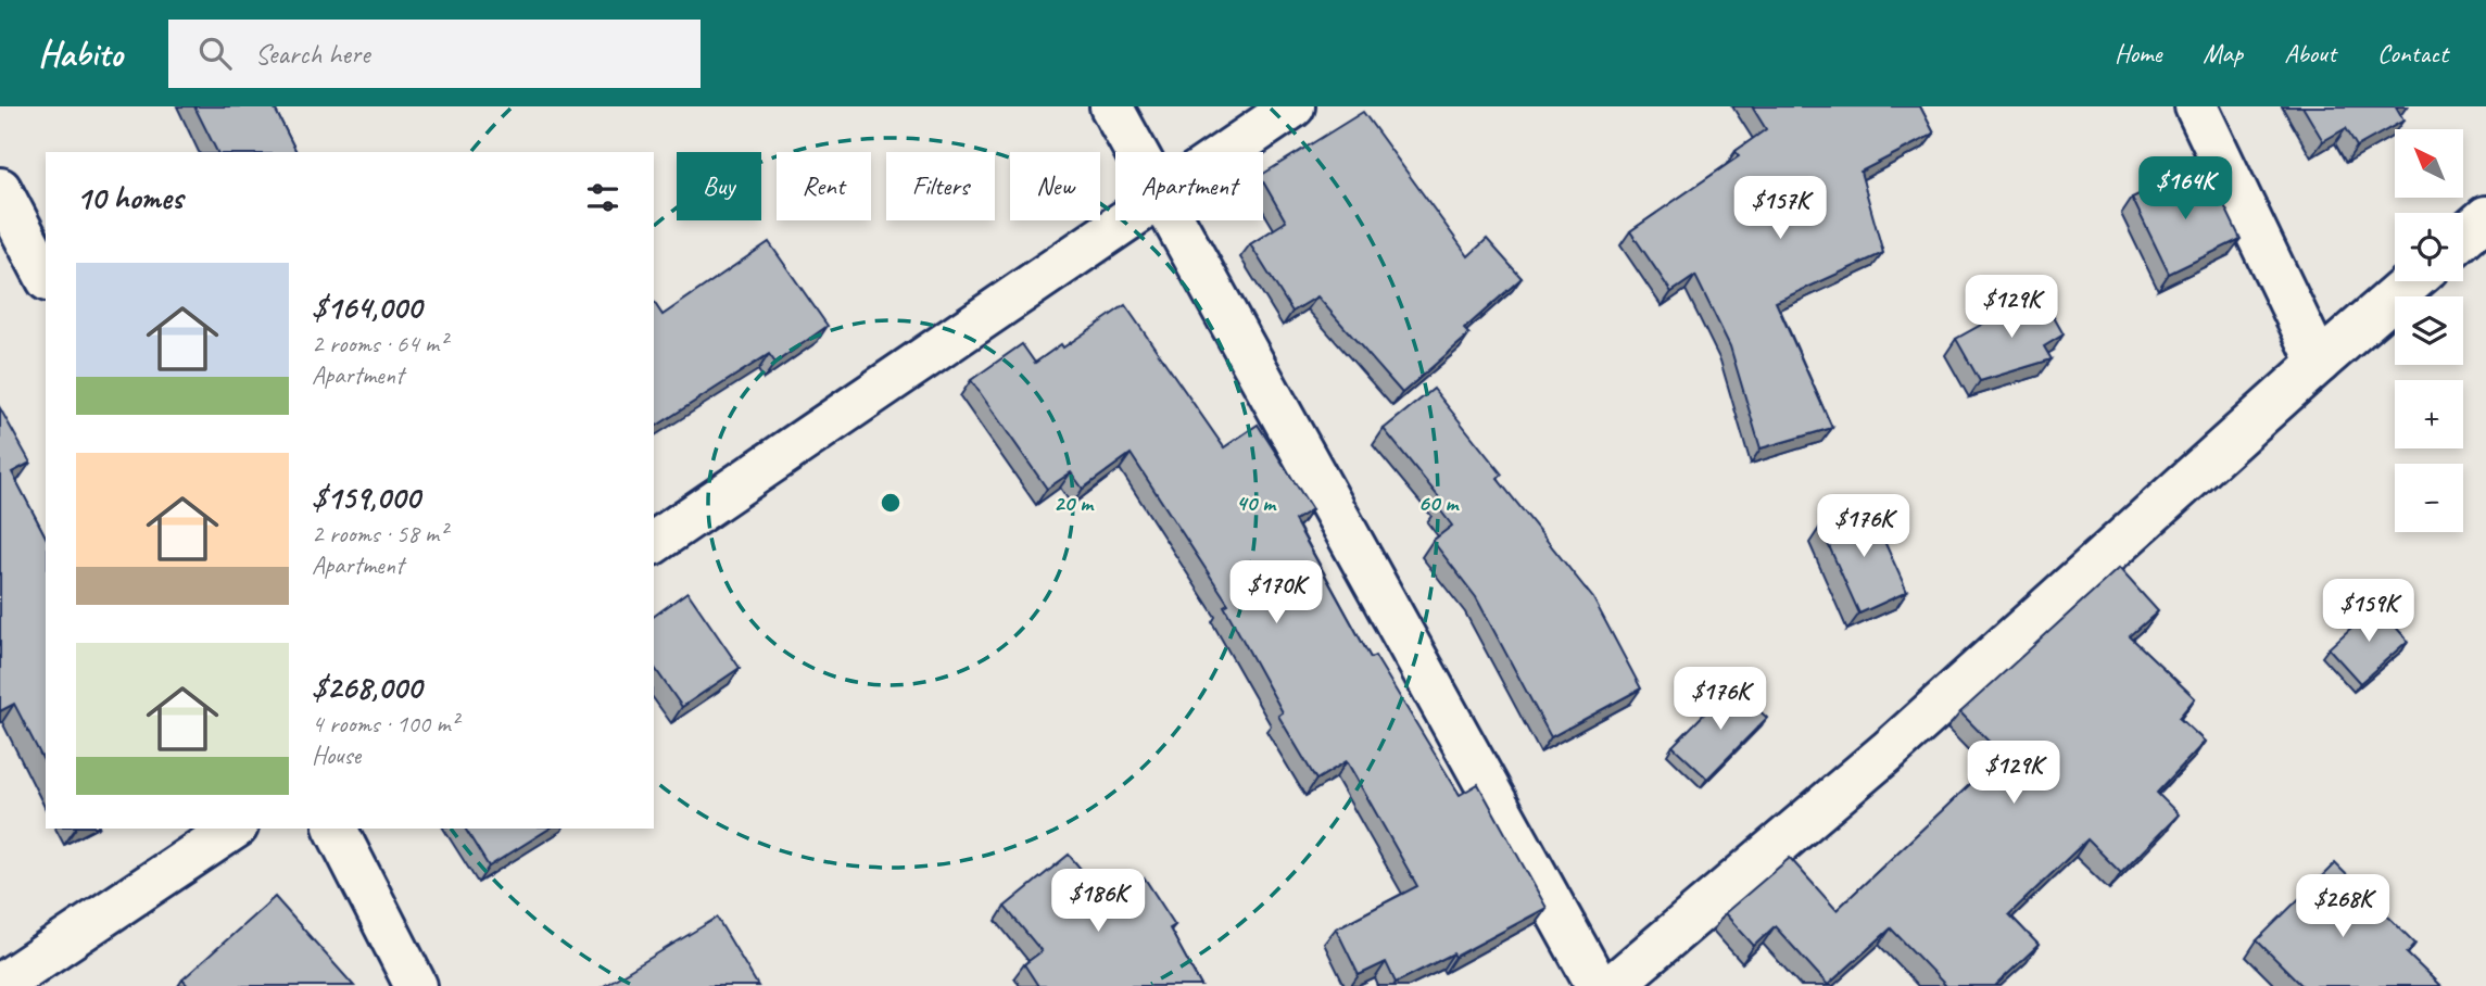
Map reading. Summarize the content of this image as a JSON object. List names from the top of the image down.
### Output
{
  "north": "top left",
  "page": {
    "header": "Habito",
    "search": "Search here",
    "nav": [
      "Home",
      "Map",
      "About",
      "Contact"
    ],
    "map_buttons": ["+", "−"],
    "chip": [
      "Buy",
      "Rent",
      "Filters",
      "New",
      "Apartment"
    ],
    "heading": "10 homes",
    "price": [
      "$164K",
      "$157K",
      "$129K",
      "$176K",
      "$170K",
      "$159K",
      "$176K",
      "$129K",
      "$186K",
      "$268K"
    ],
    "list": [
      {
        "name": "$164,000",
        "note": "2 rooms · 64 m² · Apartment"
      },
      {
        "name": "$159,000",
        "note": "2 rooms · 58 m² · Apartment"
      },
      {
        "name": "$268,000",
        "note": "4 rooms · 100 m² · House"
      }
    ]
  },
  "rings": ["20 m", "40 m", "60 m"]
}
